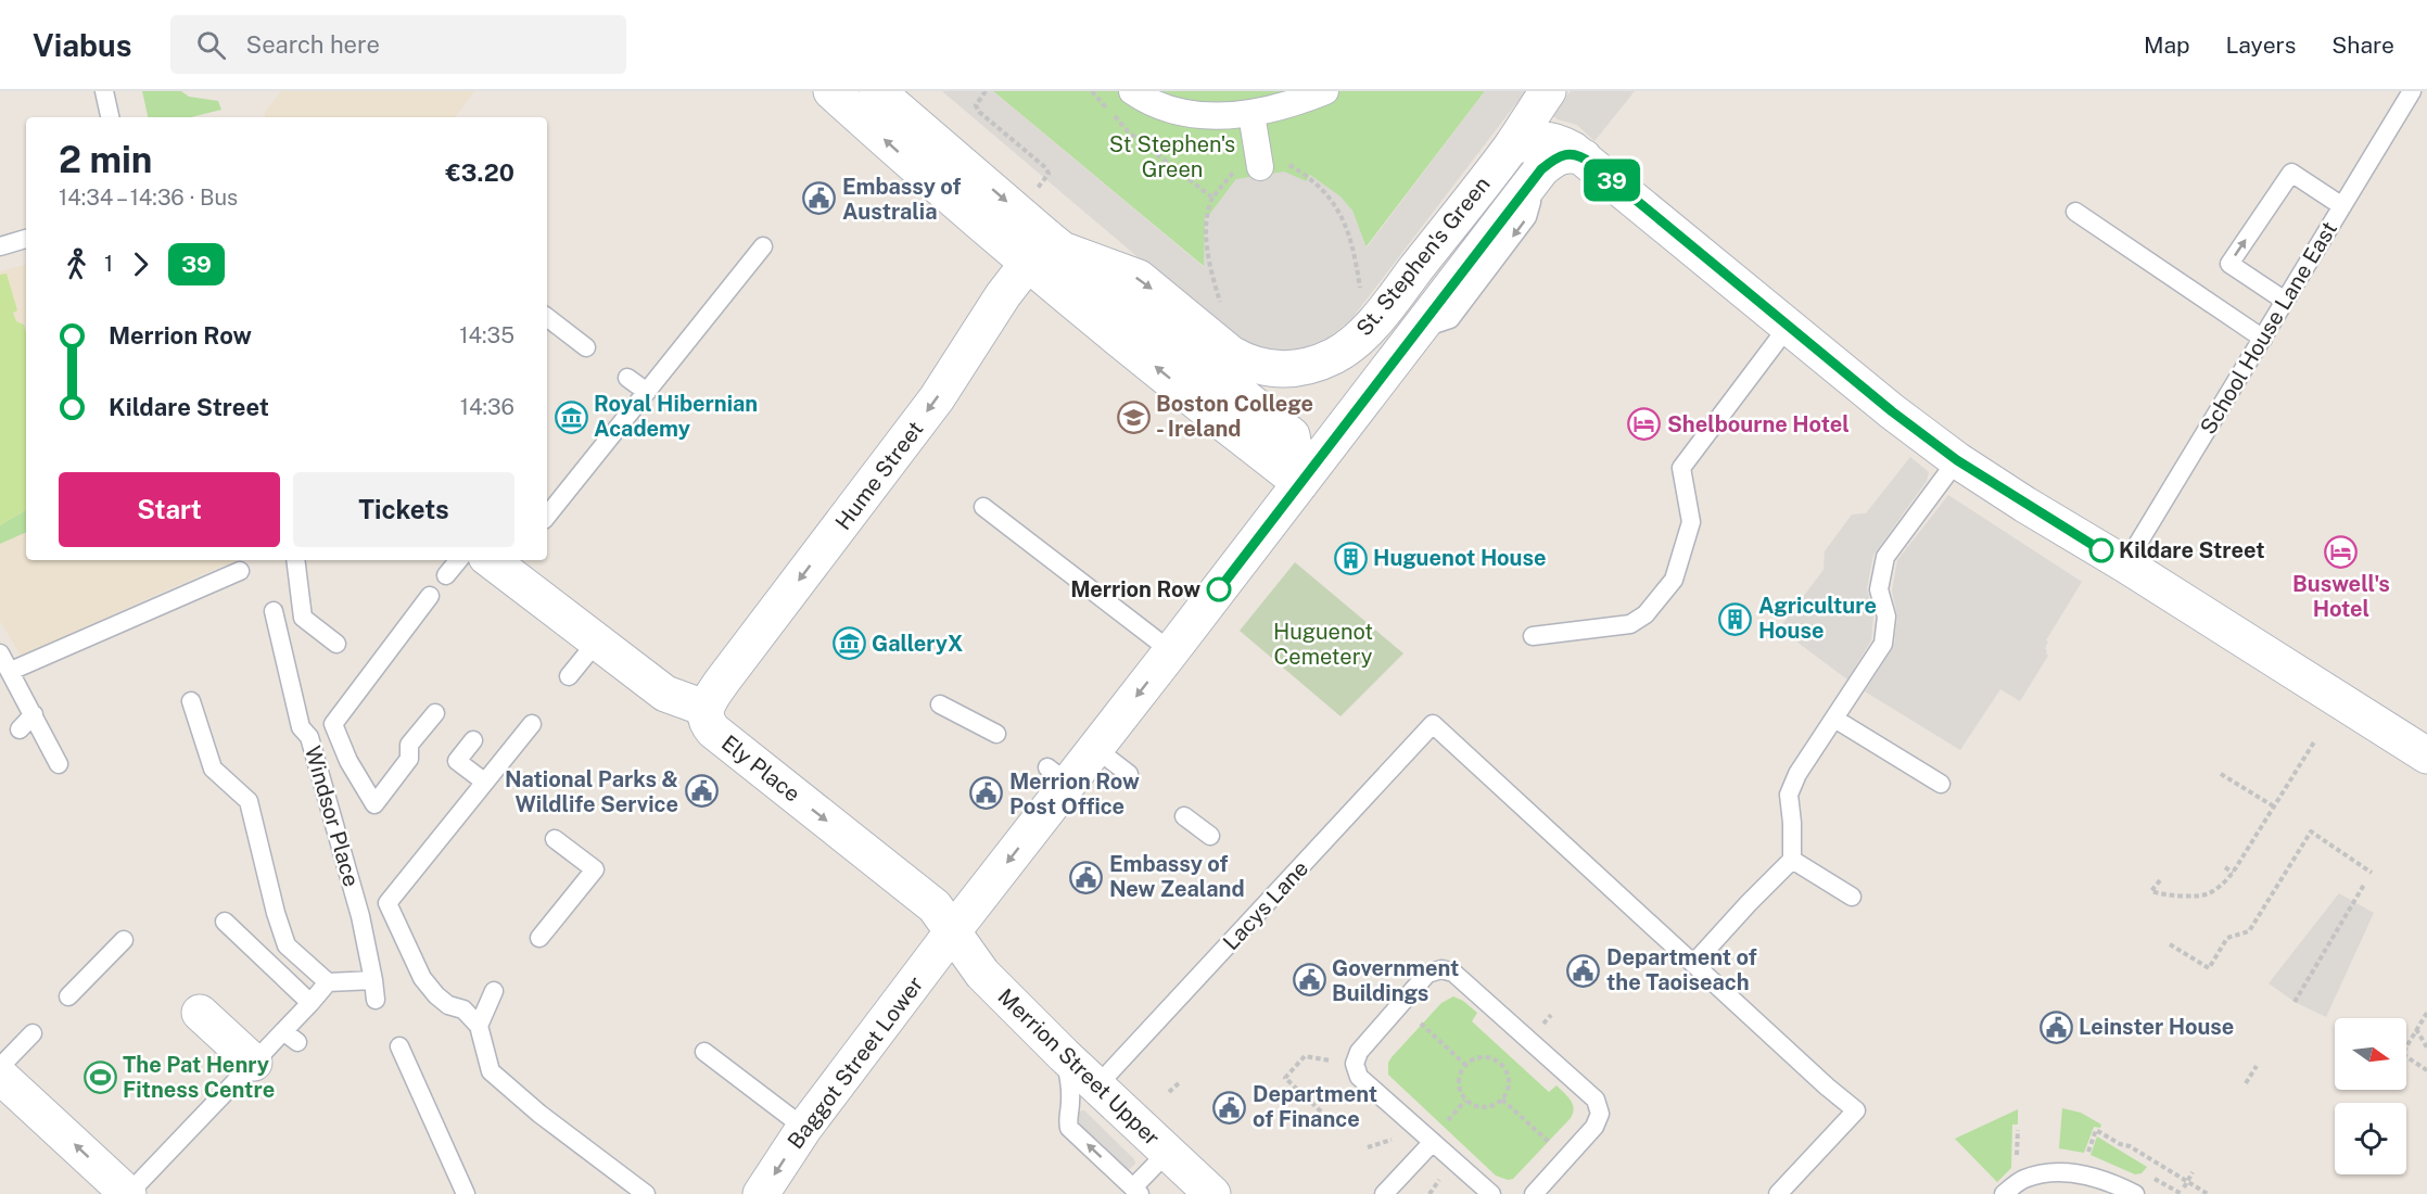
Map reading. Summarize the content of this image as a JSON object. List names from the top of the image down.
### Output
{
  "streets": {
    "main road": [
      "St. Stephen's Green",
      "Hume Street",
      "Ely Place",
      "Baggot Street Lower",
      "Merrion Street Upper"
    ],
    "lane": ["School House Lane East", "Windsor Place", "Lacys Lane"]
  },
  "crossings": [
    ["St. Stephen's Green", "Hume Street"],
    ["Hume Street", "Ely Place"],
    ["Ely Place", "Baggot Street Lower"],
    ["Ely Place", "Merrion Street Upper"],
    ["Lacys Lane", "Merrion Street Upper"],
    ["Baggot Street Lower", "Merrion Street Upper"]
  ],
  "one_way": ["Hume Street", "Ely Place"],
  "parks": ["St Stephen's Green", "Huguenot Cemetery"],
  "places": {
    "public building": [
      "Embassy of Australia",
      "National Parks & Wildlife Service",
      "Merrion Row Post Office",
      "Embassy of New Zealand",
      "Department of the Taoiseach",
      "Government Buildings",
      "Leinster House",
      "Department of Finance"
    ],
    "museum": ["Royal Hibernian Academy", "GalleryX"],
    "school or university": ["Boston College - Ireland"],
    "hotel": ["Shelbourne Hotel", "Buswell's Hotel"],
    "other": ["Kildare Street", "Merrion Row"],
    "building": ["Huguenot House", "Agriculture House"],
    "sports": ["The Pat Henry Fitness Centre"]
  },
  "lines": ["bus line 39"],
  "north": "right",
  "page": {
    "header": "Viabus",
    "search": "Search here",
    "nav": ["Map", "Layers", "Share"],
    "on_map": "39",
    "heading": ["2 min", "14:34 – 14:36 · Bus", "€3.20"],
    "legs": ["1", "39"],
    "list": [
      {
        "name": "Merrion Row",
        "value": "14:35"
      },
      {
        "name": "Kildare Street",
        "value": "14:36"
      }
    ],
    "buttons": ["Start", "Tickets"]
  }
}
